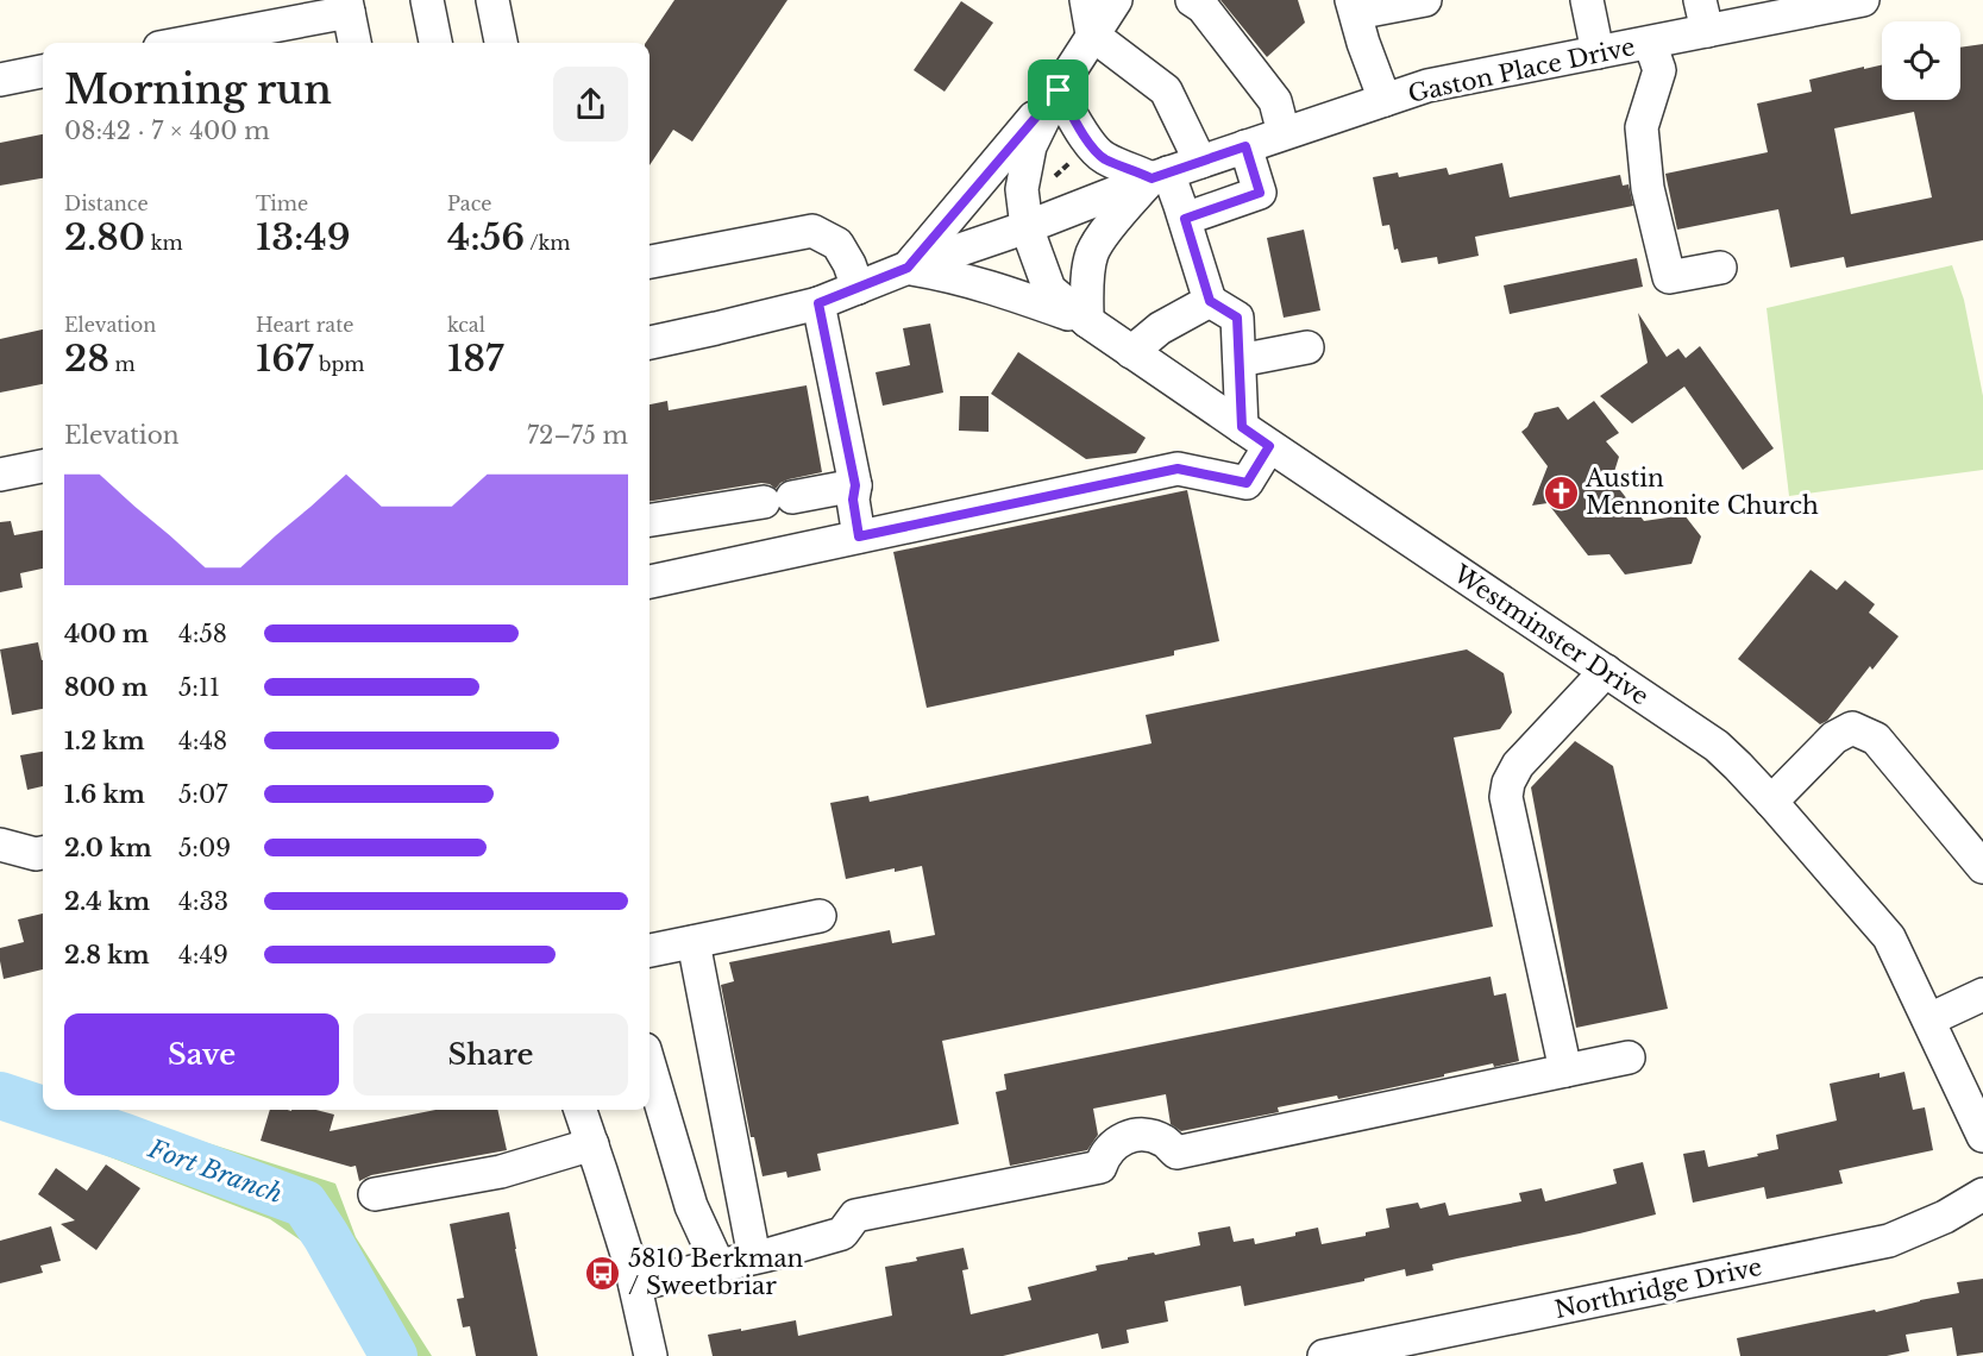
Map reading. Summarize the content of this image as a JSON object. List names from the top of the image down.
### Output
{
  "streets": {
    "street": ["Gaston Place Drive", "Westminster Drive", "Northridge Drive"]
  },
  "crossings": [
    ["Gaston Place Drive", "Westminster Drive"]
  ],
  "water": ["Fort Branch"],
  "places": {
    "church": ["Austin Mennonite Church"],
    "bus stop": ["5810 Berkman / Sweetbriar"]
  },
  "page": {
    "heading": ["Morning run", "08:42 · 7 × 400 m"],
    "stats": [
      ["Distance", "2.80 km"],
      ["Time", "13:49"],
      ["Pace", "4:56 /km"],
      ["Elevation", "28 m"],
      ["Heart rate", "167 bpm"],
      ["kcal", "187"]
    ],
    "chart": ["Elevation", "72–75 m"],
    "list": [
      {
        "name": "400 m",
        "note": "4:58"
      },
      {
        "name": "800 m",
        "note": "5:11"
      },
      {
        "name": "1.2 km",
        "note": "4:48"
      },
      {
        "name": "1.6 km",
        "note": "5:07"
      },
      {
        "name": "2.0 km",
        "note": "5:09"
      },
      {
        "name": "2.4 km",
        "note": "4:33"
      },
      {
        "name": "2.8 km",
        "note": "4:49"
      }
    ],
    "buttons": ["Save", "Share"]
  }
}
